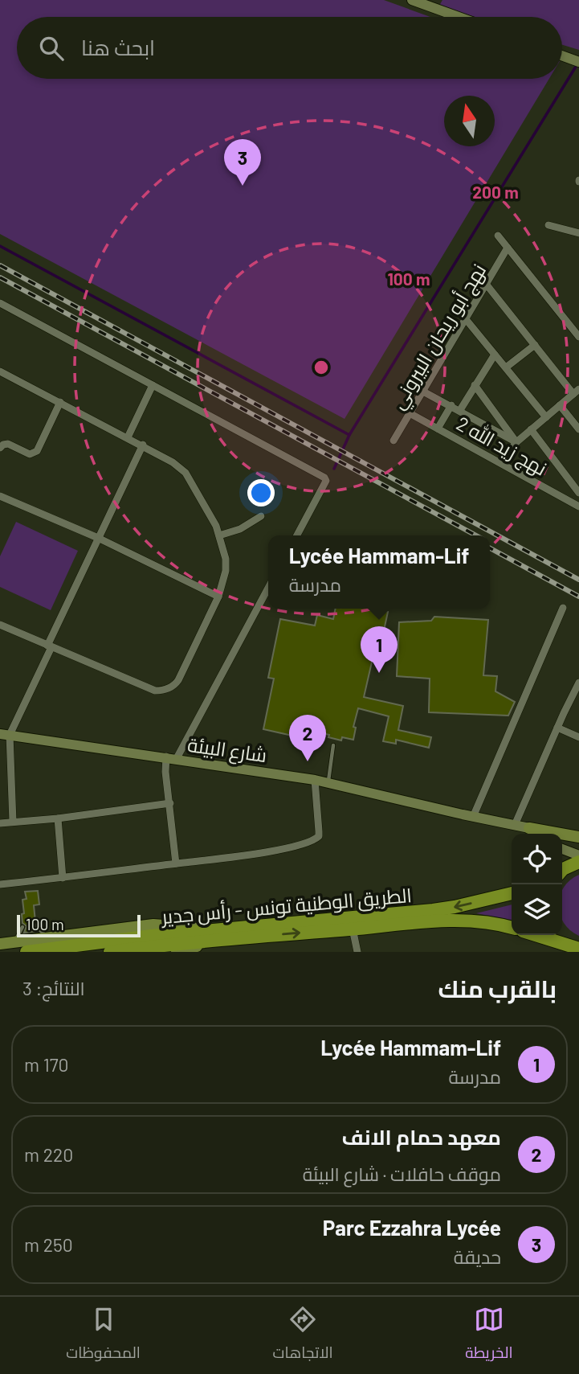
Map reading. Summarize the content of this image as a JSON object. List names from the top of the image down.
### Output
{
  "streets": {
    "highway": ["الطريق الوطنية تونس - رأس جدير"],
    "main road": ["شارع البيئة"],
    "street": ["نهج أبو ريحان البيروني", "نهج زيد الله 2"]
  },
  "crossings": [
    ["نهج أبو ريحان البيروني", "نهج زيد الله 2"]
  ],
  "scale_bar": "100 m",
  "north": "top",
  "page": {
    "search": "ابحث هنا",
    "pins": ["3", "1", "2"],
    "popup": ["Lycée Hammam-Lif", "مدرسة"],
    "scale": "100 m",
    "heading": ["بالقرب منك", "النتائج: 3"],
    "list": [
      {
        "mark": "1",
        "name": "Lycée Hammam-Lif",
        "note": "مدرسة",
        "value": "170 m"
      },
      {
        "mark": "2",
        "name": "معهد حمام الانف",
        "note": "موقف حافلات · شارع البيئة",
        "value": "220 m"
      },
      {
        "mark": "3",
        "name": "Parc Ezzahra Lycée",
        "note": "حديقة",
        "value": "250 m"
      }
    ],
    "nav": ["الخريطة", "الاتجاهات", "المحفوظات"]
  },
  "rings": ["200 m", "100 m"]
}
